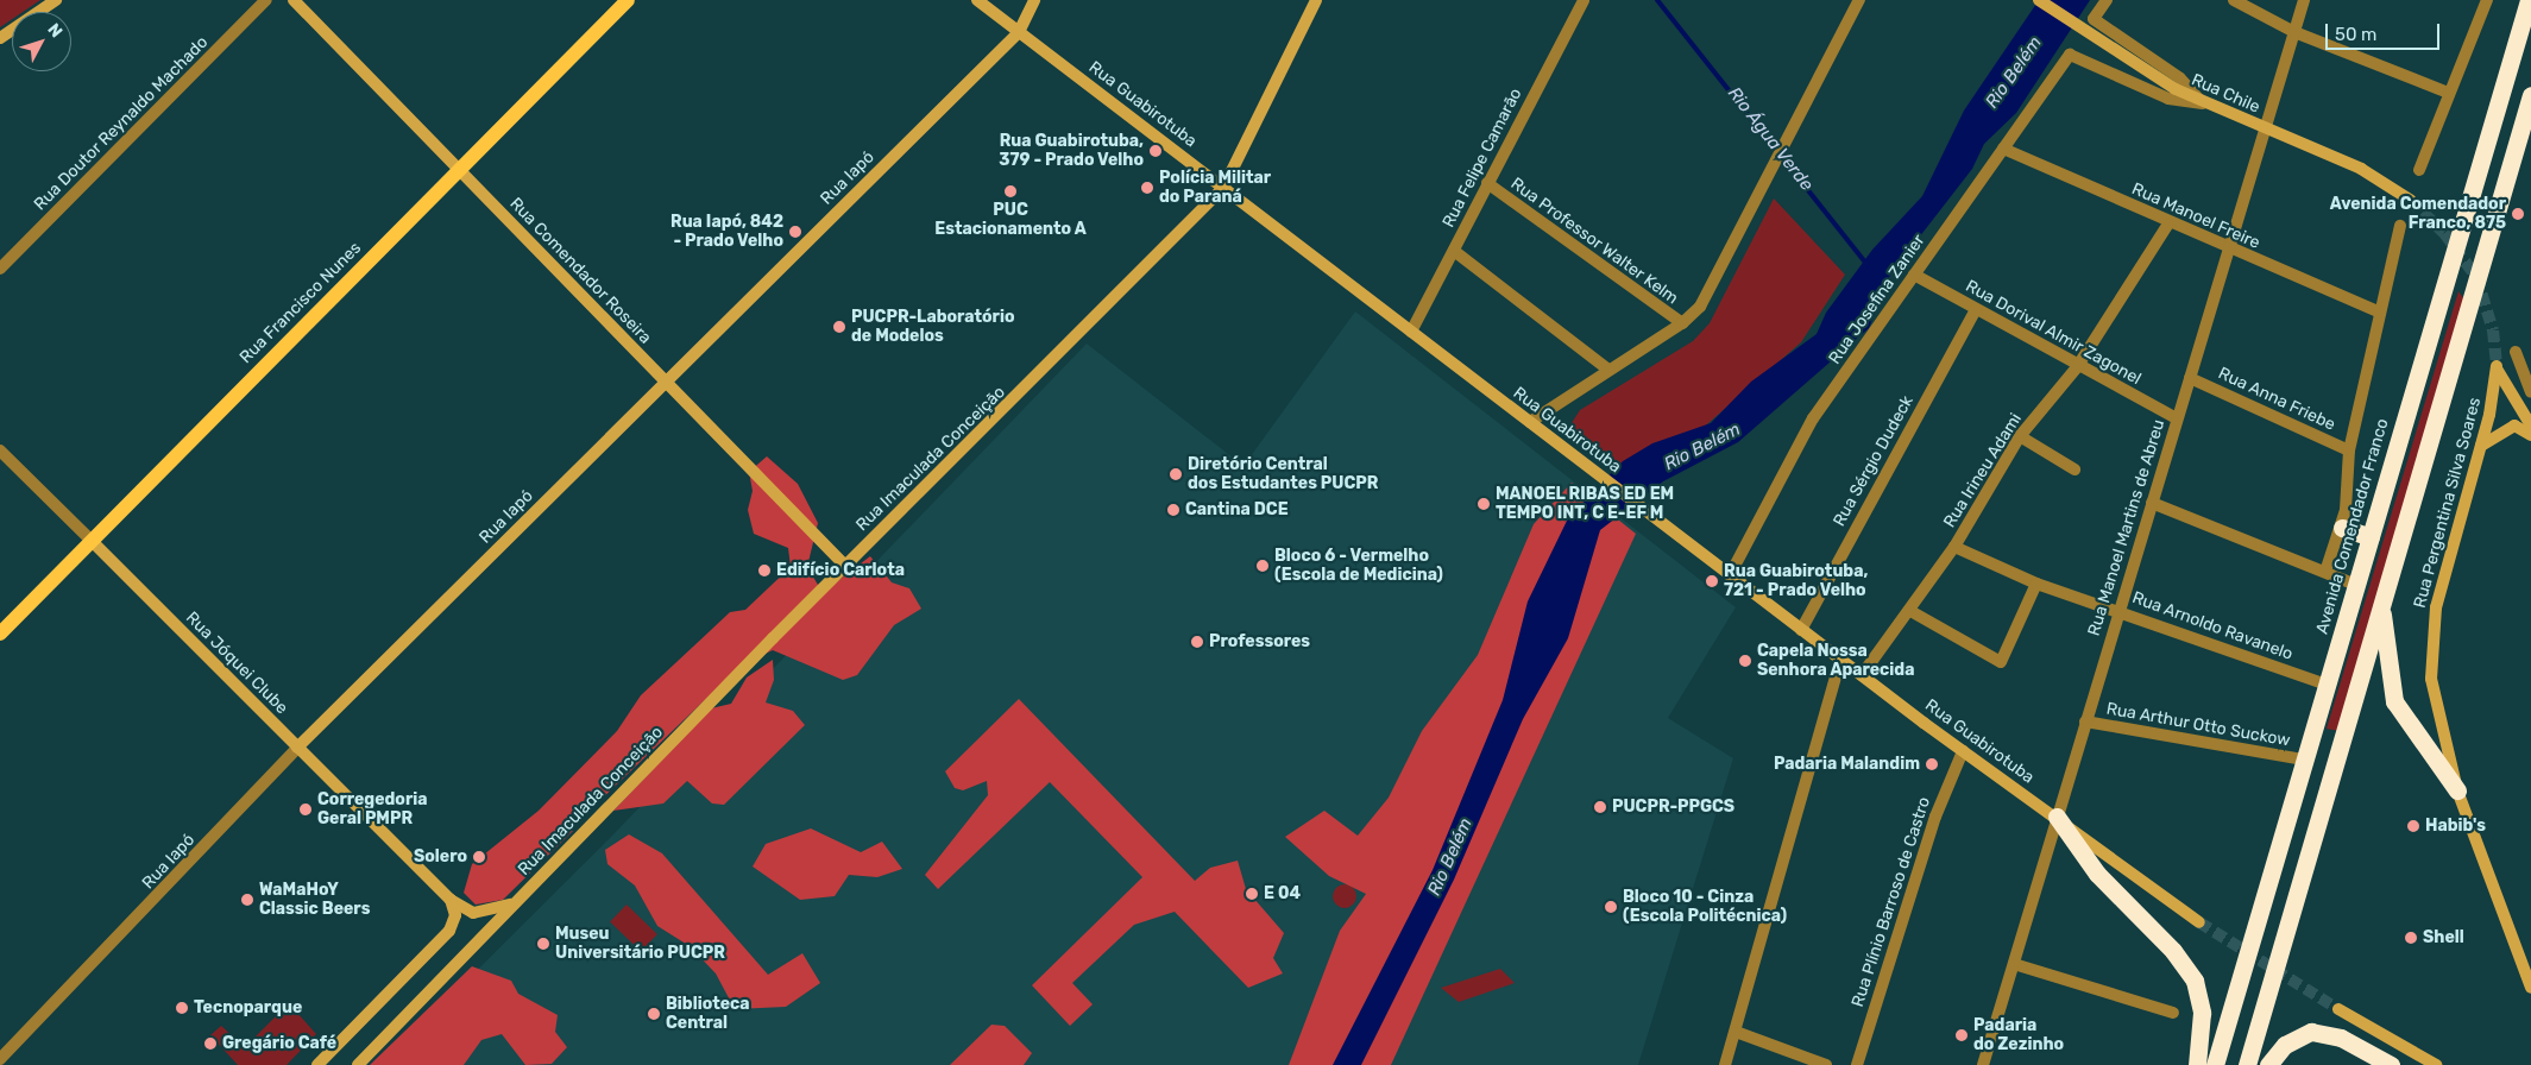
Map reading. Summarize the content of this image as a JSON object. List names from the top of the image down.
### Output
{
  "streets": {
    "highway": ["Avenida Comendador Franco"],
    "main road": [
      "Rua Chile",
      "Rua Guabirotuba",
      "Rua Iapó",
      "Rua Comendador Roseira",
      "Rua Francisco Nunes",
      "Rua Imaculada Conceição",
      "Rua Pergentina Silva Soares",
      "Rua Jóquei Clube"
    ],
    "street": [
      "Rua Doutor Reynaldo Machado",
      "Rua Felipe Camarão",
      "Rua Manoel Freire",
      "Rua Professor Walter Kelm",
      "Rua Josefina Zanier",
      "Rua Dorival Almir Zagonel",
      "Rua Anna Friebe",
      "Rua Sérgio Dudeck",
      "Rua Irineu Adami",
      "Rua Manoel Martins de Abreu",
      "Rua Arnoldo Ravanelo",
      "Rua Arthur Otto Suckow",
      "Rua Plínio Barroso de Castro"
    ]
  },
  "crossings": [
    ["Rua Chile", "Rua Josefina Zanier"],
    ["Rua Chile", "Rua Manoel Martins de Abreu"],
    ["Rua Guabirotuba", "Rua Felipe Camarão"],
    ["Rua Guabirotuba", "Rua Iapó"],
    ["Rua Guabirotuba", "Rua Josefina Zanier"],
    ["Rua Guabirotuba", "Rua Imaculada Conceição"],
    ["Rua Guabirotuba", "Rua Sérgio Dudeck"],
    ["Rua Guabirotuba", "Rua Irineu Adami"],
    ["Rua Guabirotuba", "Rua Manoel Martins de Abreu"],
    ["Rua Guabirotuba", "Rua Plínio Barroso de Castro"],
    ["Rua Felipe Camarão", "Rua Professor Walter Kelm"],
    ["Rua Iapó", "Rua Comendador Roseira"],
    ["Rua Iapó", "Rua Jóquei Clube"],
    ["Rua Manoel Freire", "Rua Josefina Zanier"],
    ["Rua Manoel Freire", "Rua Irineu Adami"],
    ["Rua Manoel Freire", "Avenida Comendador Franco"],
    ["Rua Manoel Freire", "Rua Manoel Martins de Abreu"],
    ["Rua Comendador Roseira", "Rua Francisco Nunes"],
    ["Rua Comendador Roseira", "Rua Imaculada Conceição"],
    ["Rua Josefina Zanier", "Rua Dorival Almir Zagonel"],
    ["Rua Francisco Nunes", "Rua Jóquei Clube"],
    ["Rua Dorival Almir Zagonel", "Rua Sérgio Dudeck"],
    ["Rua Dorival Almir Zagonel", "Rua Irineu Adami"],
    ["Rua Dorival Almir Zagonel", "Rua Manoel Martins de Abreu"],
    ["Rua Anna Friebe", "Avenida Comendador Franco"],
    ["Rua Anna Friebe", "Rua Manoel Martins de Abreu"],
    ["Rua Irineu Adami", "Rua Arnoldo Ravanelo"],
    ["Avenida Comendador Franco", "Rua Arnoldo Ravanelo"],
    ["Avenida Comendador Franco", "Rua Arthur Otto Suckow"],
    ["Rua Manoel Martins de Abreu", "Rua Arnoldo Ravanelo"],
    ["Rua Manoel Martins de Abreu", "Rua Arthur Otto Suckow"]
  ],
  "water": ["Rio Belém", "Rio Água Verde"],
  "places": [
    "Rua Guabirotuba, 379 - Prado Velho",
    "Polícia Militar do Paraná",
    "PUC Estacionamento A",
    "Avenida Comendador Franco, 875",
    "Rua Iapó, 842 - Prado Velho",
    "PUCPR-Laboratório de Modelos",
    "Diretório Central dos Estudantes PUCPR",
    "MANOEL RIBAS ED EM TEMPO INT, C E-EF M",
    "Cantina DCE",
    "Bloco 6 - Vermelho (Escola de Medicina)",
    "Edifício Carlota",
    "Rua Guabirotuba, 721 - Prado Velho",
    "Professores",
    "Capela Nossa Senhora Aparecida",
    "Padaria Malandim",
    "PUCPR-PPGCS",
    "Corregedoria Geral PMPR",
    "Habib's",
    "Solero",
    "E 04",
    "WaMaHoY Classic Beers",
    "Bloco 10 - Cinza (Escola Politécnica)",
    "Shell",
    "Museu Universitário PUCPR",
    "Tecnoparque",
    "Biblioteca Central",
    "Padaria do Zezinho",
    "Gregário Café"
  ],
  "scale_bar": "50 m",
  "north": "top right"
}
